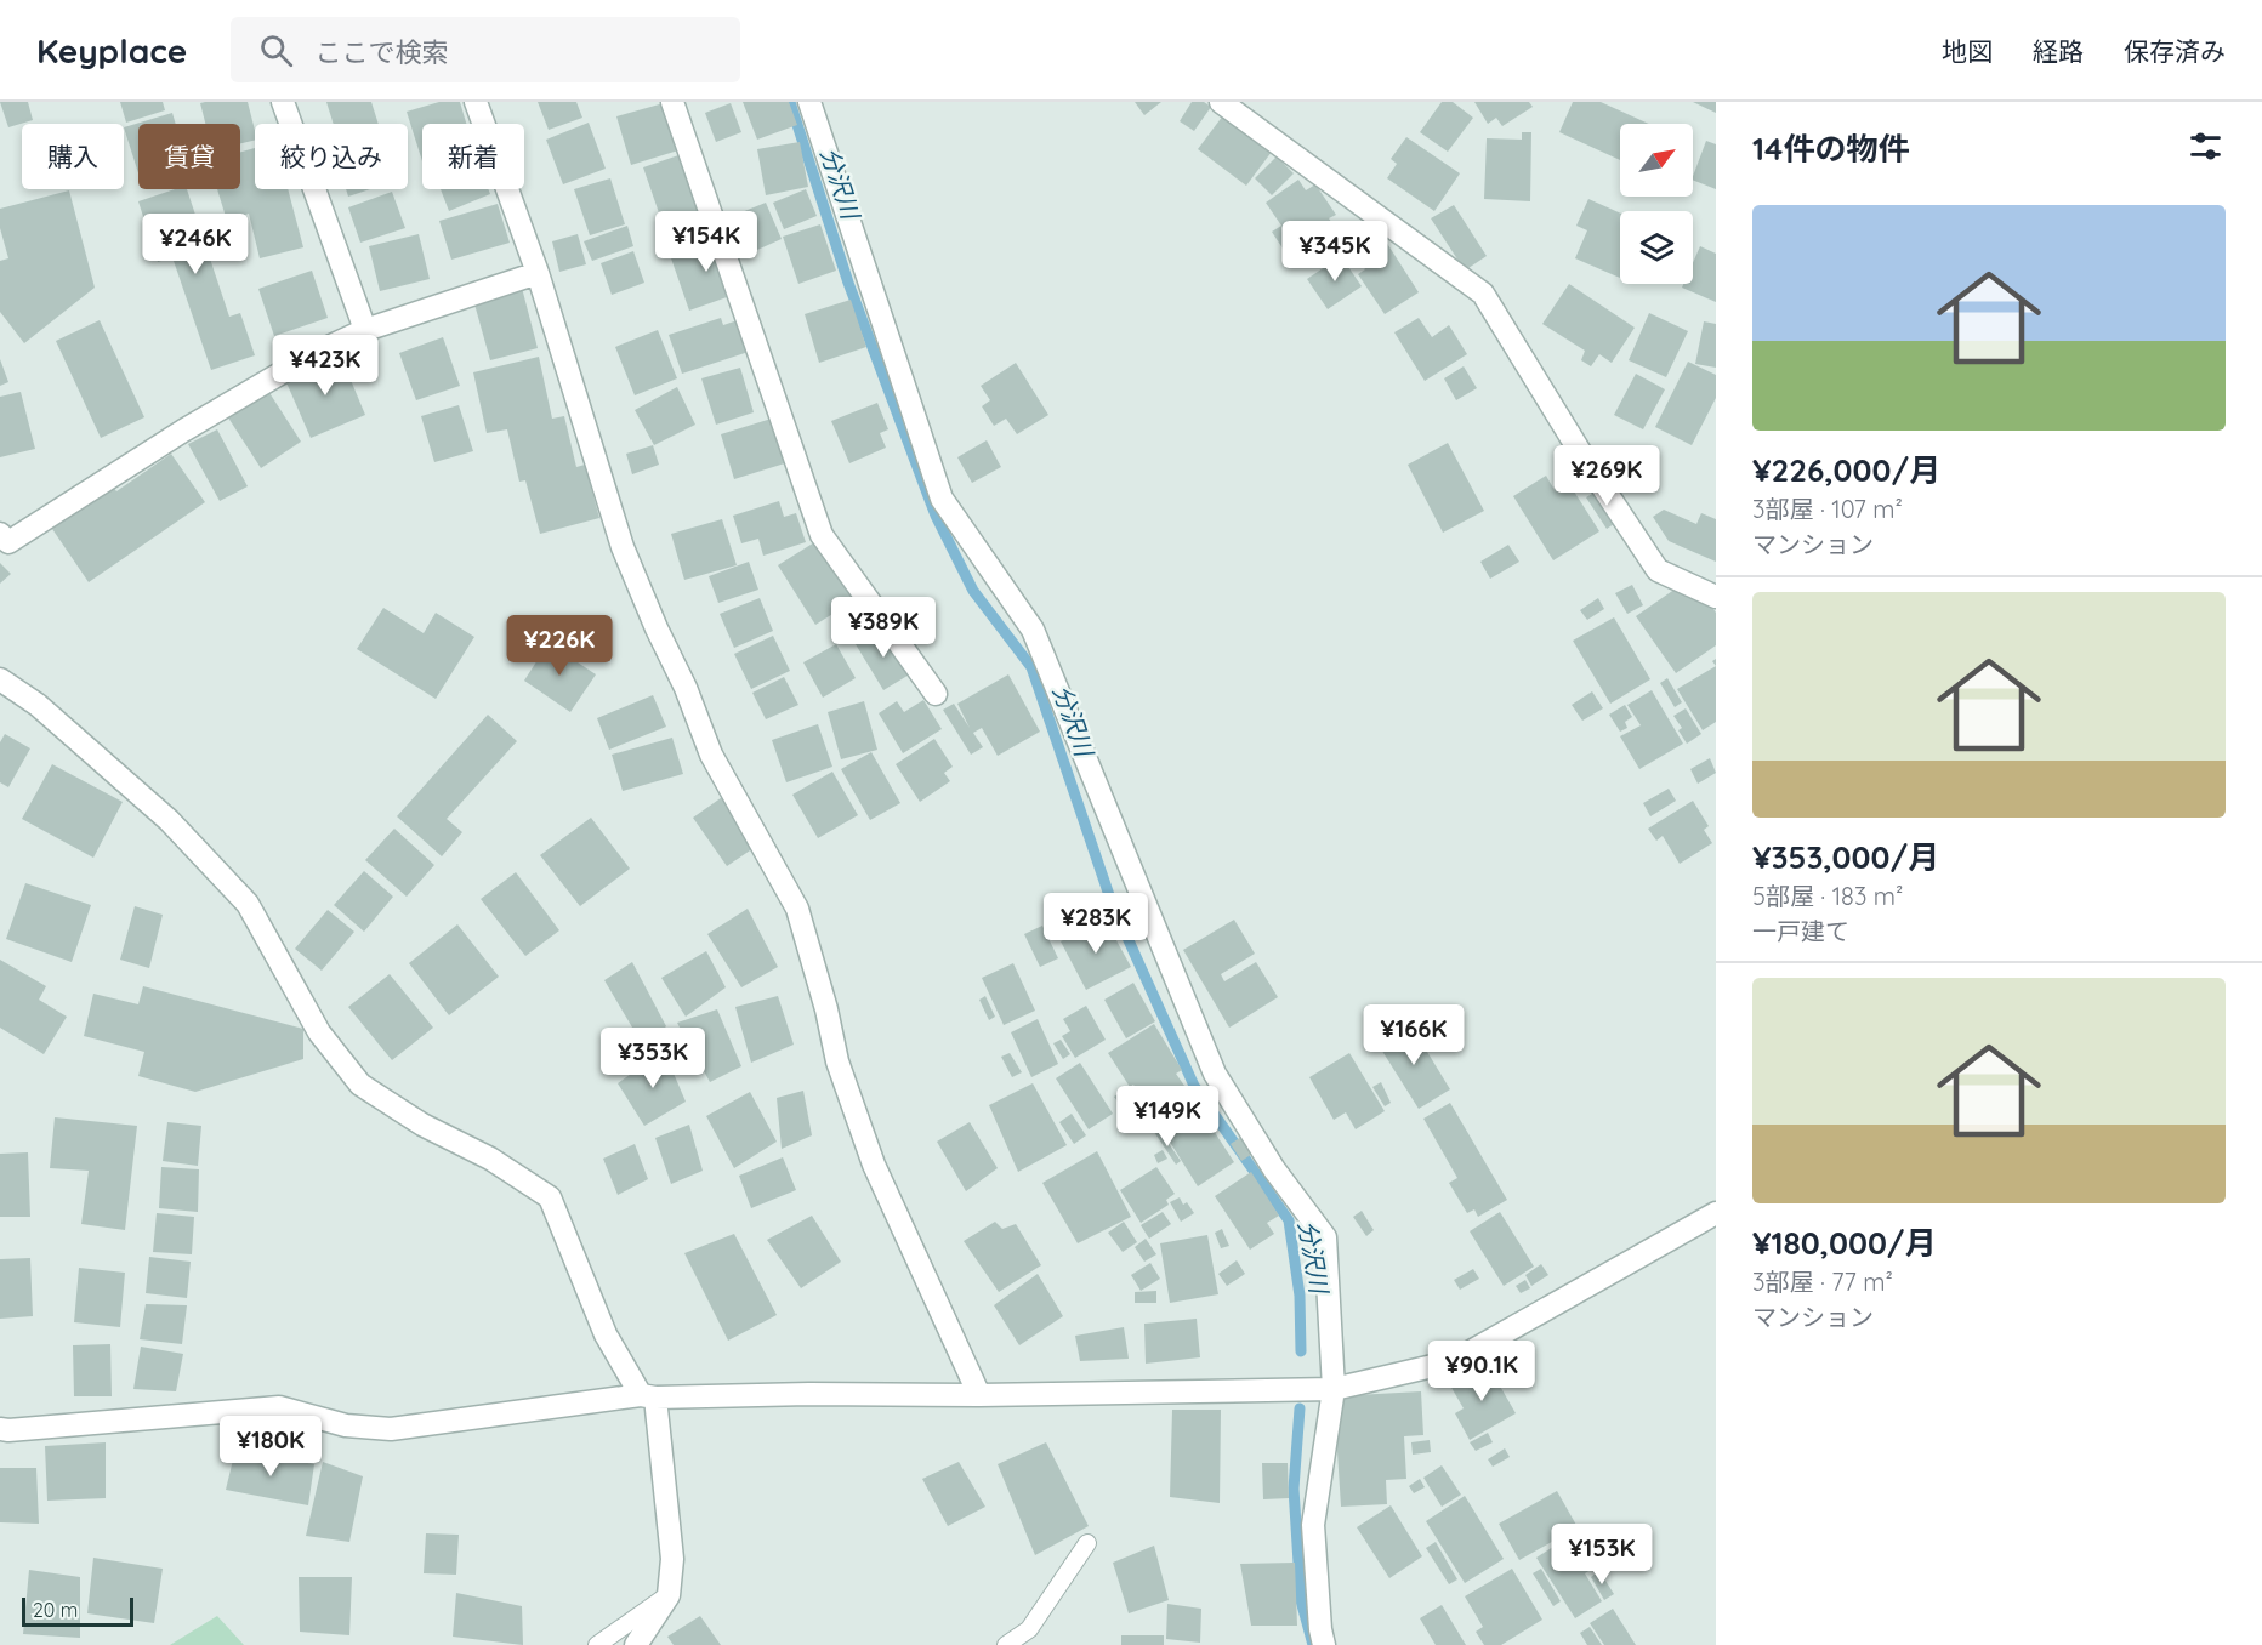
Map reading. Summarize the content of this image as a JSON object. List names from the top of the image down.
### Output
{
  "water": ["分沢川"],
  "scale_bar": "20 m",
  "north": "top right",
  "page": {
    "header": "Keyplace",
    "search": "ここで検索",
    "nav": ["地図", "経路", "保存済み"],
    "heading": "14件の物件",
    "chip": [
      "購入",
      "賃貸",
      "絞り込み",
      "新着"
    ],
    "list": [
      {
        "name": "¥226,000/月",
        "note": "3部屋 · 107 m² · マンション"
      },
      {
        "name": "¥353,000/月",
        "note": "5部屋 · 183 m² · 一戸建て"
      },
      {
        "name": "¥180,000/月",
        "note": "3部屋 · 77 m² · マンション"
      }
    ],
    "price": [
      "¥154K",
      "¥246K",
      "¥345K",
      "¥423K",
      "¥269K",
      "¥389K",
      "¥226K",
      "¥283K",
      "¥166K",
      "¥353K",
      "¥149K",
      "¥90.1K",
      "¥180K",
      "¥153K"
    ],
    "scale": "20 m"
  }
}
